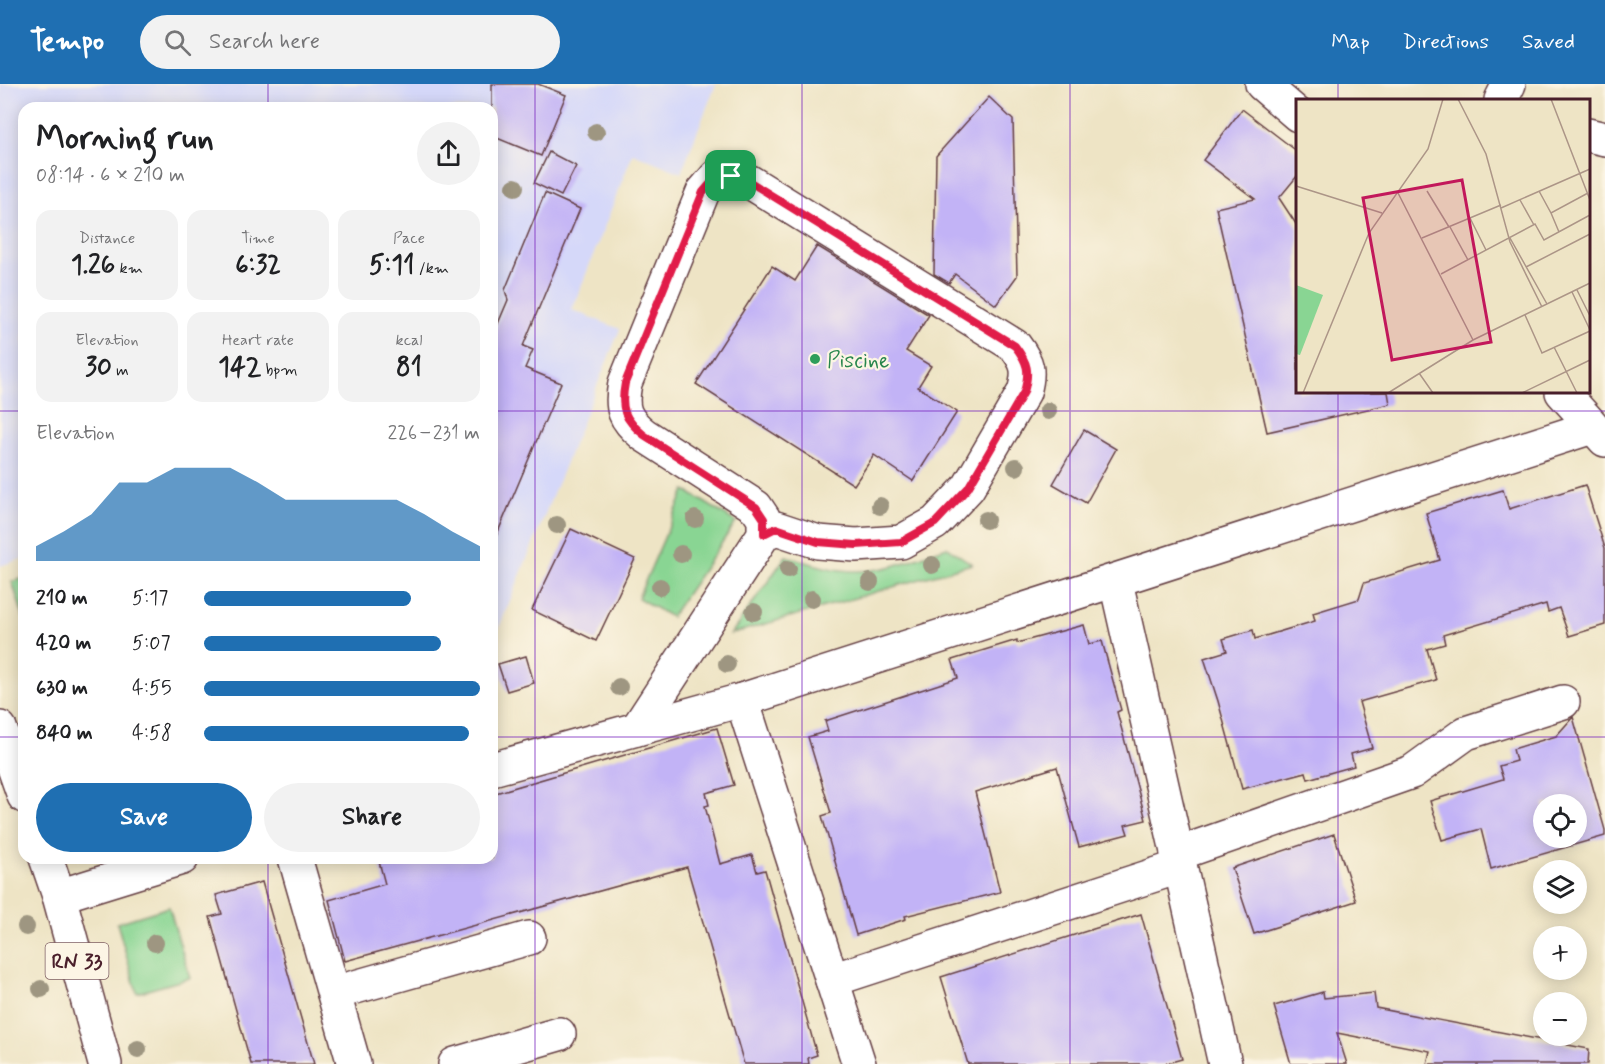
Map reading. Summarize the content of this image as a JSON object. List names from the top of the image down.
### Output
{
  "streets": {
    "street": ["RN 33"]
  },
  "places": ["Piscine"],
  "page": {
    "header": "Tempo",
    "search": "Search here",
    "nav": ["Map", "Directions", "Saved"],
    "heading": ["Morning run", "08:14 · 6 × 210 m"],
    "stats": [
      ["Distance", "1.26 km"],
      ["Time", "6:32"],
      ["Pace", "5:11 /km"],
      ["Elevation", "30 m"],
      ["Heart rate", "142 bpm"],
      ["kcal", "81"]
    ],
    "chart": ["Elevation", "226–231 m"],
    "list": [
      {
        "name": "210 m",
        "note": "5:17"
      },
      {
        "name": "420 m",
        "note": "5:07"
      },
      {
        "name": "630 m",
        "note": "4:55"
      },
      {
        "name": "840 m",
        "note": "4:58"
      }
    ],
    "buttons": ["Save", "Share"],
    "map_buttons": ["+", "−"]
  }
}
